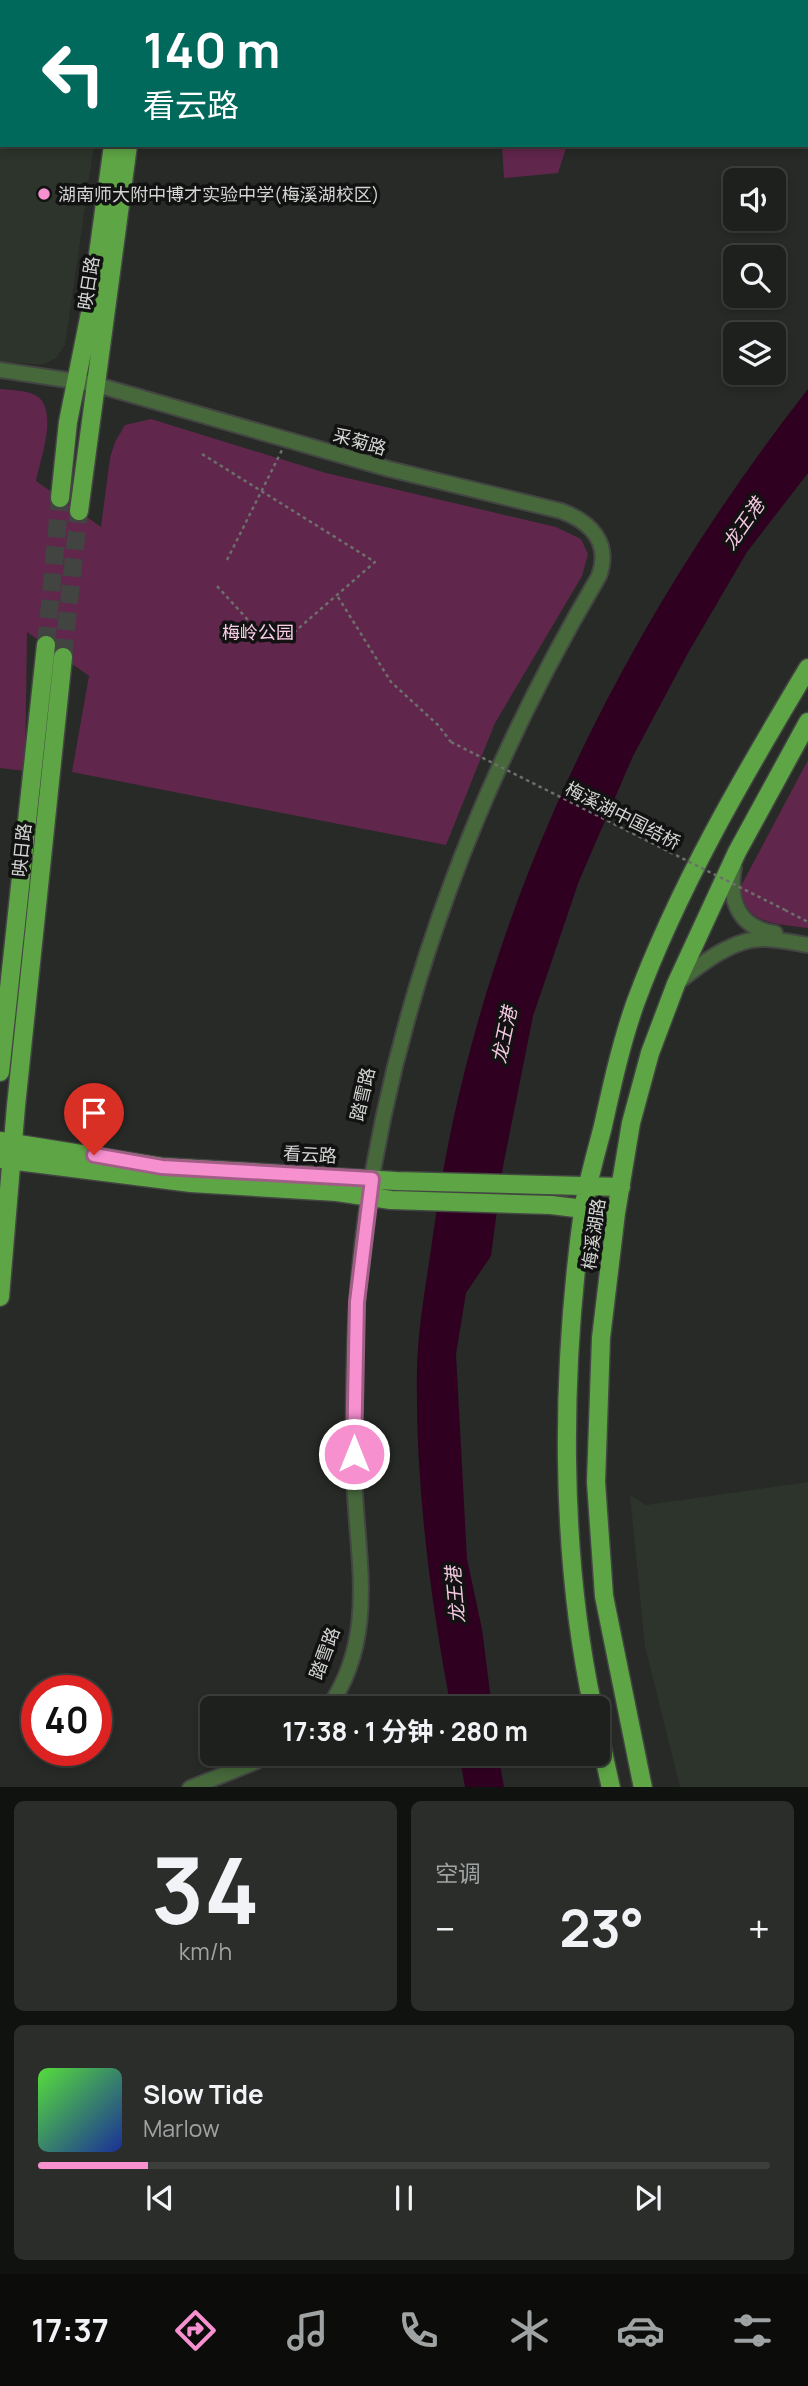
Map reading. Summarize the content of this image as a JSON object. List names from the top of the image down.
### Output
{
  "streets": {
    "main road": ["映日路", "看云路", "梅溪湖路"],
    "street": ["采菊路", "踏雪路"],
    "path": ["梅溪湖中国结桥"]
  },
  "crossings": [
    ["映日路", "采菊路"],
    ["映日路", "看云路"],
    ["采菊路", "踏雪路"],
    ["踏雪路", "看云路"],
    ["看云路", "梅溪湖路"]
  ],
  "water": ["龙王港"],
  "parks": ["梅岭公园"],
  "places": ["湖南师大附中博才实验中学(梅溪湖校区)"],
  "page": {
    "turn": ["140 m", "看云路"],
    "limit": "40",
    "trip": "17:38 · 1 分钟 · 280 m",
    "tile": [
      ["34", "km/h"],
      "空调"
    ],
    "heat": ["−", "23°", "+"],
    "song": ["Slow Tide", "Marlow"],
    "tabs": "17:37"
  }
}
